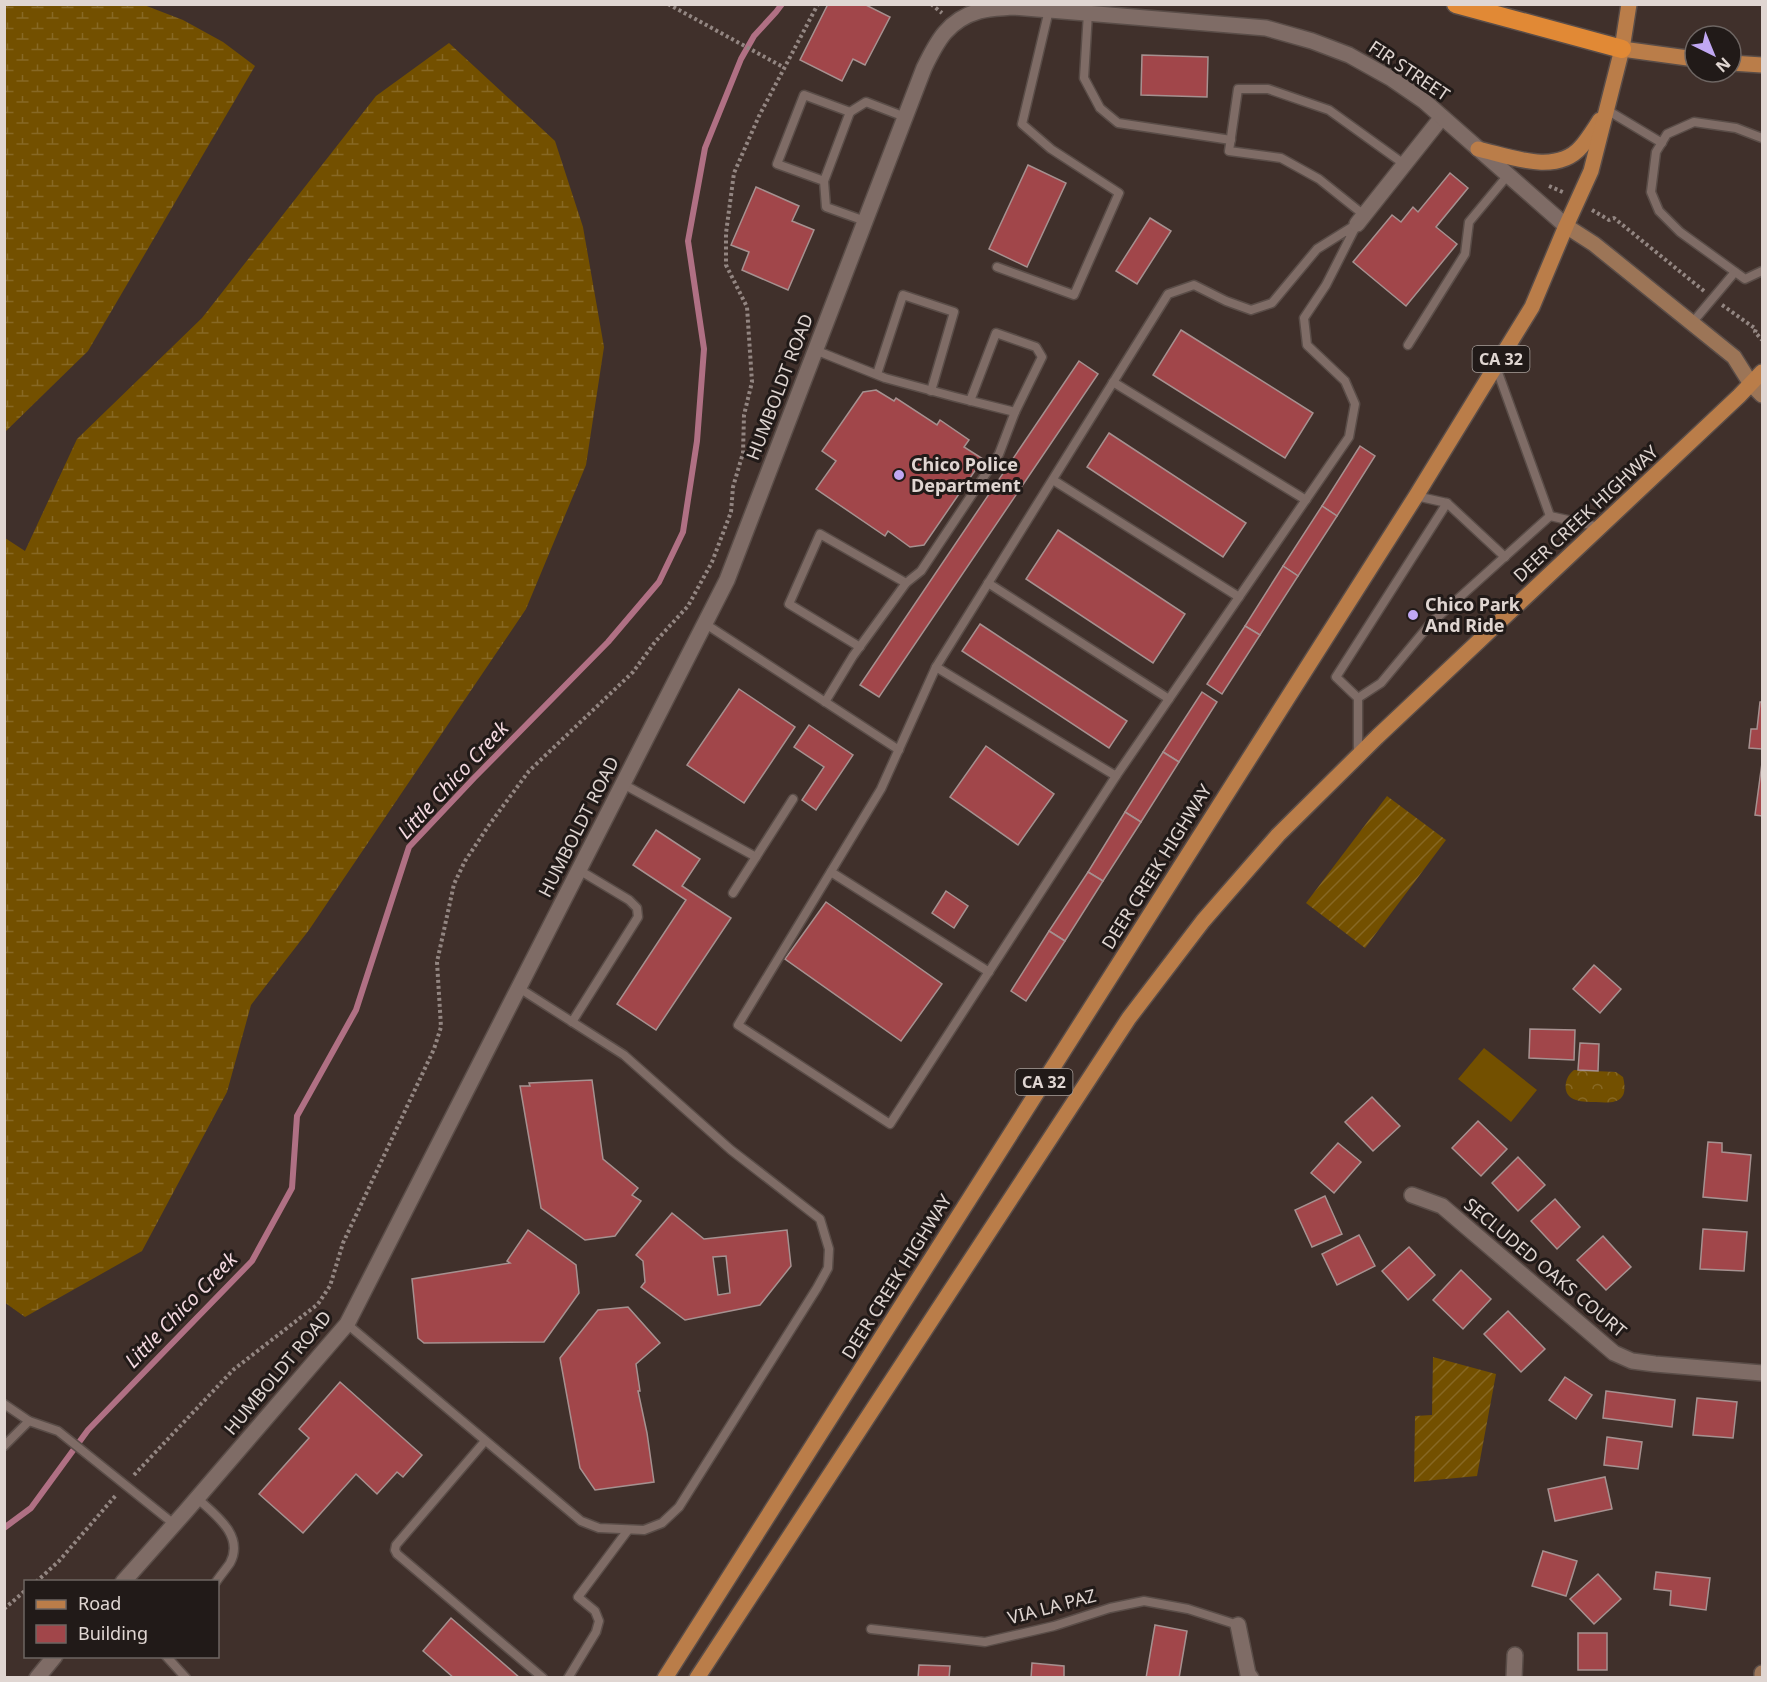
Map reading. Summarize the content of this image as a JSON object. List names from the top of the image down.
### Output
{
  "streets": {
    "main road": ["CA 32", "DEER CREEK HIGHWAY"],
    "street": ["FIR STREET", "HUMBOLDT ROAD", "SECLUDED OAKS COURT"],
    "lane": ["VIA LA PAZ"]
  },
  "crossings": [
    ["FIR STREET", "CA 32"],
    ["FIR STREET", "HUMBOLDT ROAD"],
    ["FIR STREET", "DEER CREEK HIGHWAY"],
    ["CA 32", "DEER CREEK HIGHWAY"]
  ],
  "water": ["Little Chico Creek"],
  "places": ["Chico Police Department", "Chico Park And Ride"],
  "legend": ["Road", "Building"],
  "north": "bottom right"
}
